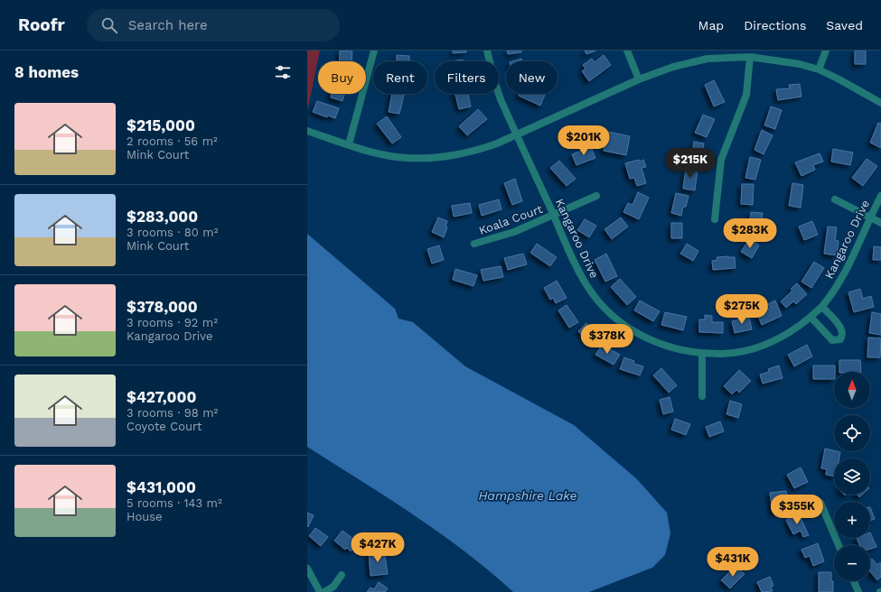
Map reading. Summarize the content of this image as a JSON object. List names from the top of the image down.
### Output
{
  "streets": {
    "street": ["Koala Court", "Kangaroo Drive"]
  },
  "crossings": [
    ["Koala Court", "Kangaroo Drive"]
  ],
  "water": ["Hampshire Lake"],
  "north": "top",
  "page": {
    "header": "Roofr",
    "search": "Search here",
    "nav": ["Map", "Directions", "Saved"],
    "heading": "8 homes",
    "chip": [
      "Buy",
      "Rent",
      "Filters",
      "New"
    ],
    "list": [
      {
        "name": "$215,000",
        "note": "2 rooms · 56 m² · Mink Court"
      },
      {
        "name": "$283,000",
        "note": "3 rooms · 80 m² · Mink Court"
      },
      {
        "name": "$378,000",
        "note": "3 rooms · 92 m² · Kangaroo Drive"
      },
      {
        "name": "$427,000",
        "note": "3 rooms · 98 m² · Coyote Court"
      },
      {
        "name": "$431,000",
        "note": "5 rooms · 143 m² · House"
      }
    ],
    "price": [
      "$201K",
      "$215K",
      "$283K",
      "$275K",
      "$378K",
      "$355K",
      "$427K",
      "$431K"
    ],
    "map_buttons": ["+", "−"]
  }
}
